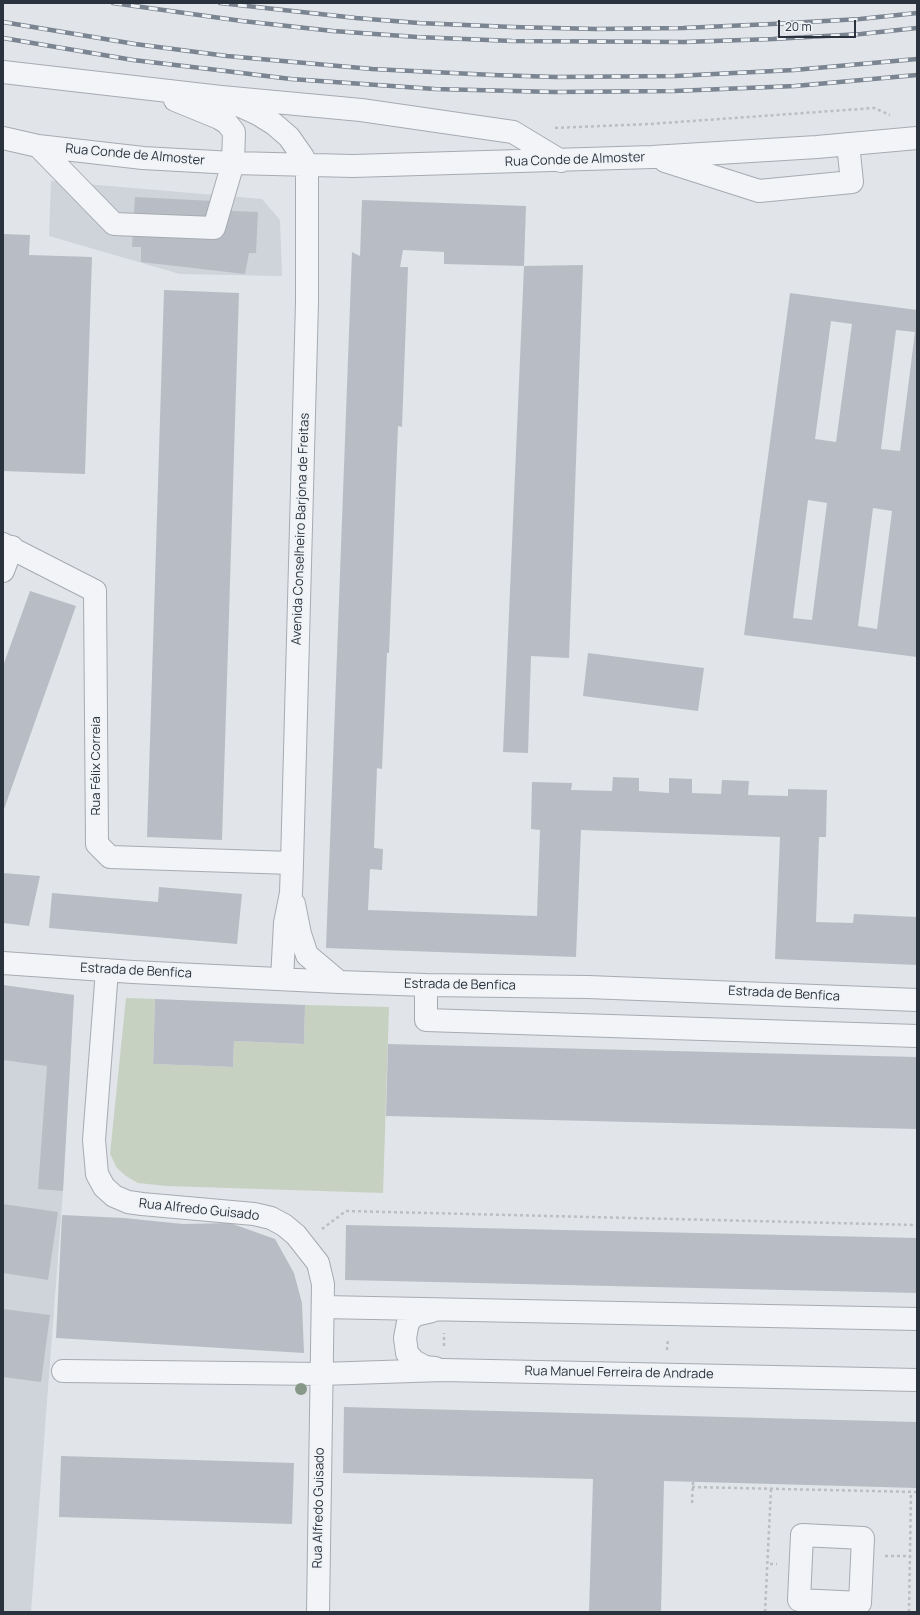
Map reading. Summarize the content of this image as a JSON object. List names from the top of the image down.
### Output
{
  "streets": {
    "street": [
      "Rua Conde de Almoster",
      "Avenida Conselheiro Barjona de Freitas",
      "Rua Félix Correia",
      "Estrada de Benfica",
      "Rua Alfredo Guisado",
      "Rua Manuel Ferreira de Andrade"
    ]
  },
  "crossings": [
    ["Rua Conde de Almoster", "Avenida Conselheiro Barjona de Freitas"],
    ["Avenida Conselheiro Barjona de Freitas", "Rua Félix Correia"],
    ["Avenida Conselheiro Barjona de Freitas", "Estrada de Benfica"],
    ["Estrada de Benfica", "Rua Alfredo Guisado"],
    ["Rua Alfredo Guisado", "Rua Manuel Ferreira de Andrade"]
  ],
  "scale_bar": "20 m"
}
